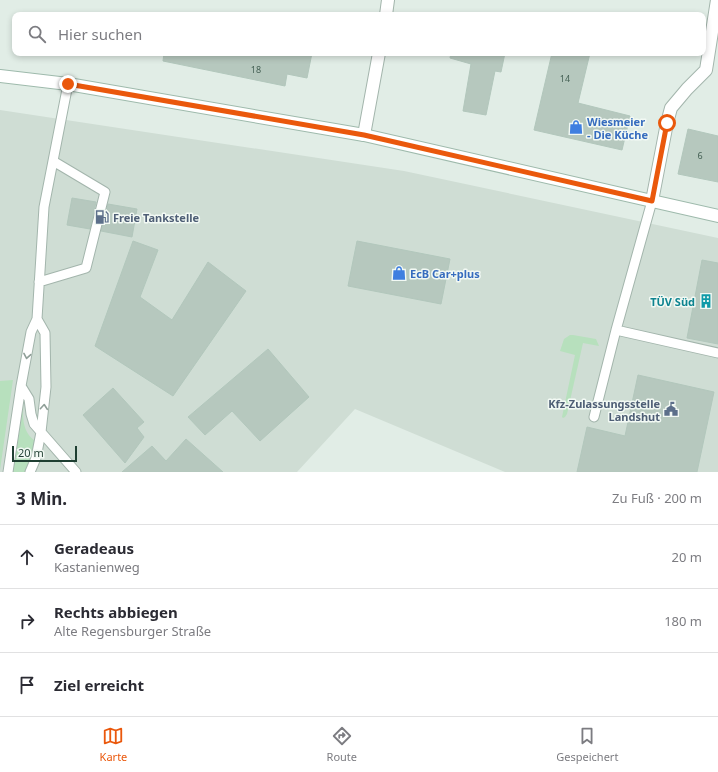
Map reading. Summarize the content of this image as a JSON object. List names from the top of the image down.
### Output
{
  "places": {
    "shop": ["Wiesmeier - Die Küche", "EcB Car+plus"],
    "fuel station": ["Freie Tankstelle"],
    "building": ["TÜV Süd"],
    "public building": ["Kfz-Zulassungsstelle Landshut"]
  },
  "house_numbers": ["18", "14", "6"],
  "scale_bar": "20 m",
  "page": {
    "search": "Hier suchen",
    "scale": "20 m",
    "heading": ["3 Min.", "Zu Fuß · 200 m"],
    "list": [
      ["Geradeaus", "Kastanienweg", "20 m"],
      ["Rechts abbiegen", "Alte Regensburger Straße", "180 m"],
      "Ziel erreicht"
    ],
    "nav": ["Karte", "Route", "Gespeichert"]
  }
}
